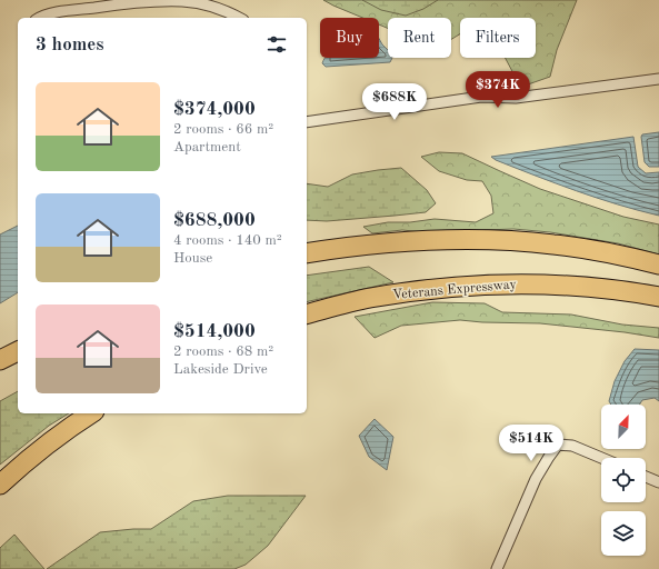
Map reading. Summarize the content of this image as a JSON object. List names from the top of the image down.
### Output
{
  "streets": {
    "highway": ["Veterans Expressway"]
  },
  "north": "top right",
  "page": {
    "chip": ["Buy", "Rent", "Filters"],
    "heading": "3 homes",
    "price": ["$374K", "$688K", "$514K"],
    "list": [
      {
        "name": "$374,000",
        "note": "2 rooms · 66 m² · Apartment"
      },
      {
        "name": "$688,000",
        "note": "4 rooms · 140 m² · House"
      },
      {
        "name": "$514,000",
        "note": "2 rooms · 68 m² · Lakeside Drive"
      }
    ]
  }
}
